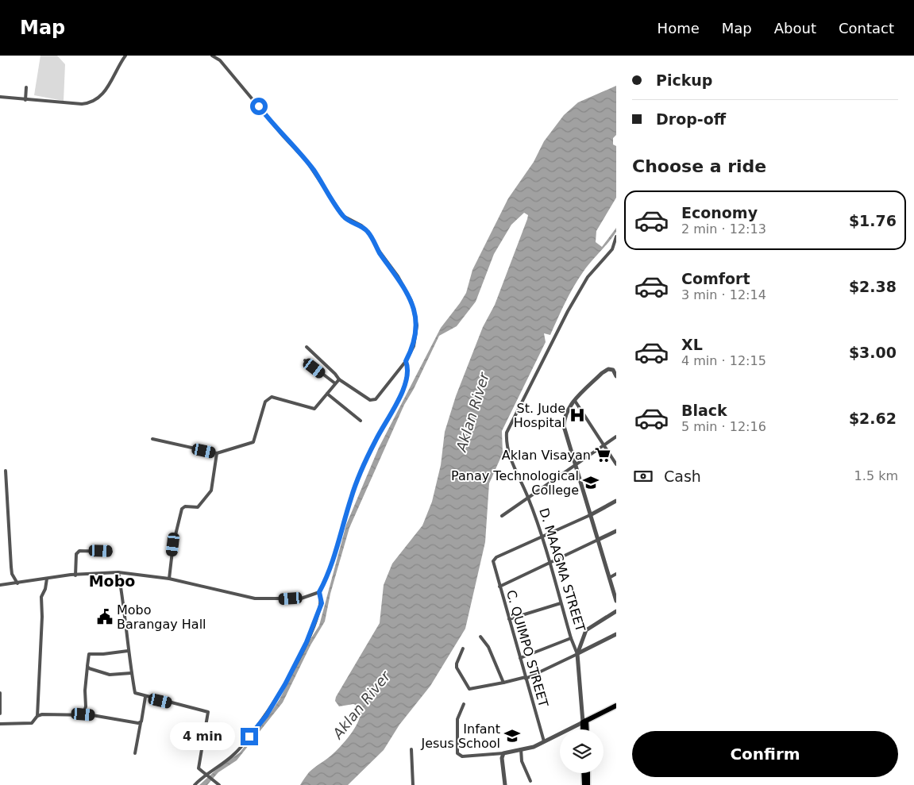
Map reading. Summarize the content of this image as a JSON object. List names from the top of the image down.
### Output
{
  "streets": {
    "main road": ["D. MAAGMA STREET"],
    "street": ["C. QUIMPO STREET"]
  },
  "crossings": [
    ["D. MAAGMA STREET", "C. QUIMPO STREET"]
  ],
  "districts": ["Mobo"],
  "water": ["Aklan River"],
  "places": {
    "hospital": ["St. Jude Hospital"],
    "supermarket": ["Aklan Visayan"],
    "school or university": ["Panay Technological College", "Infant Jesus School"],
    "public building": ["Mobo Barangay Hall"]
  },
  "page": {
    "header": "Map",
    "nav": [
      "Home",
      "Map",
      "About",
      "Contact"
    ],
    "banner": ["Pickup", "Drop-off"],
    "heading": "Choose a ride",
    "list": [
      {
        "name": "Economy",
        "note": "2 min · 12:13",
        "value": "$1.76"
      },
      {
        "name": "Comfort",
        "note": "3 min · 12:14",
        "value": "$2.38"
      },
      {
        "name": "XL",
        "note": "4 min · 12:15",
        "value": "$3.00"
      },
      {
        "name": "Black",
        "note": "5 min · 12:16",
        "value": "$2.62"
      }
    ],
    "pay": ["Cash", "1.5 km"],
    "bubble": "4 min",
    "buttons": "Confirm"
  }
}
